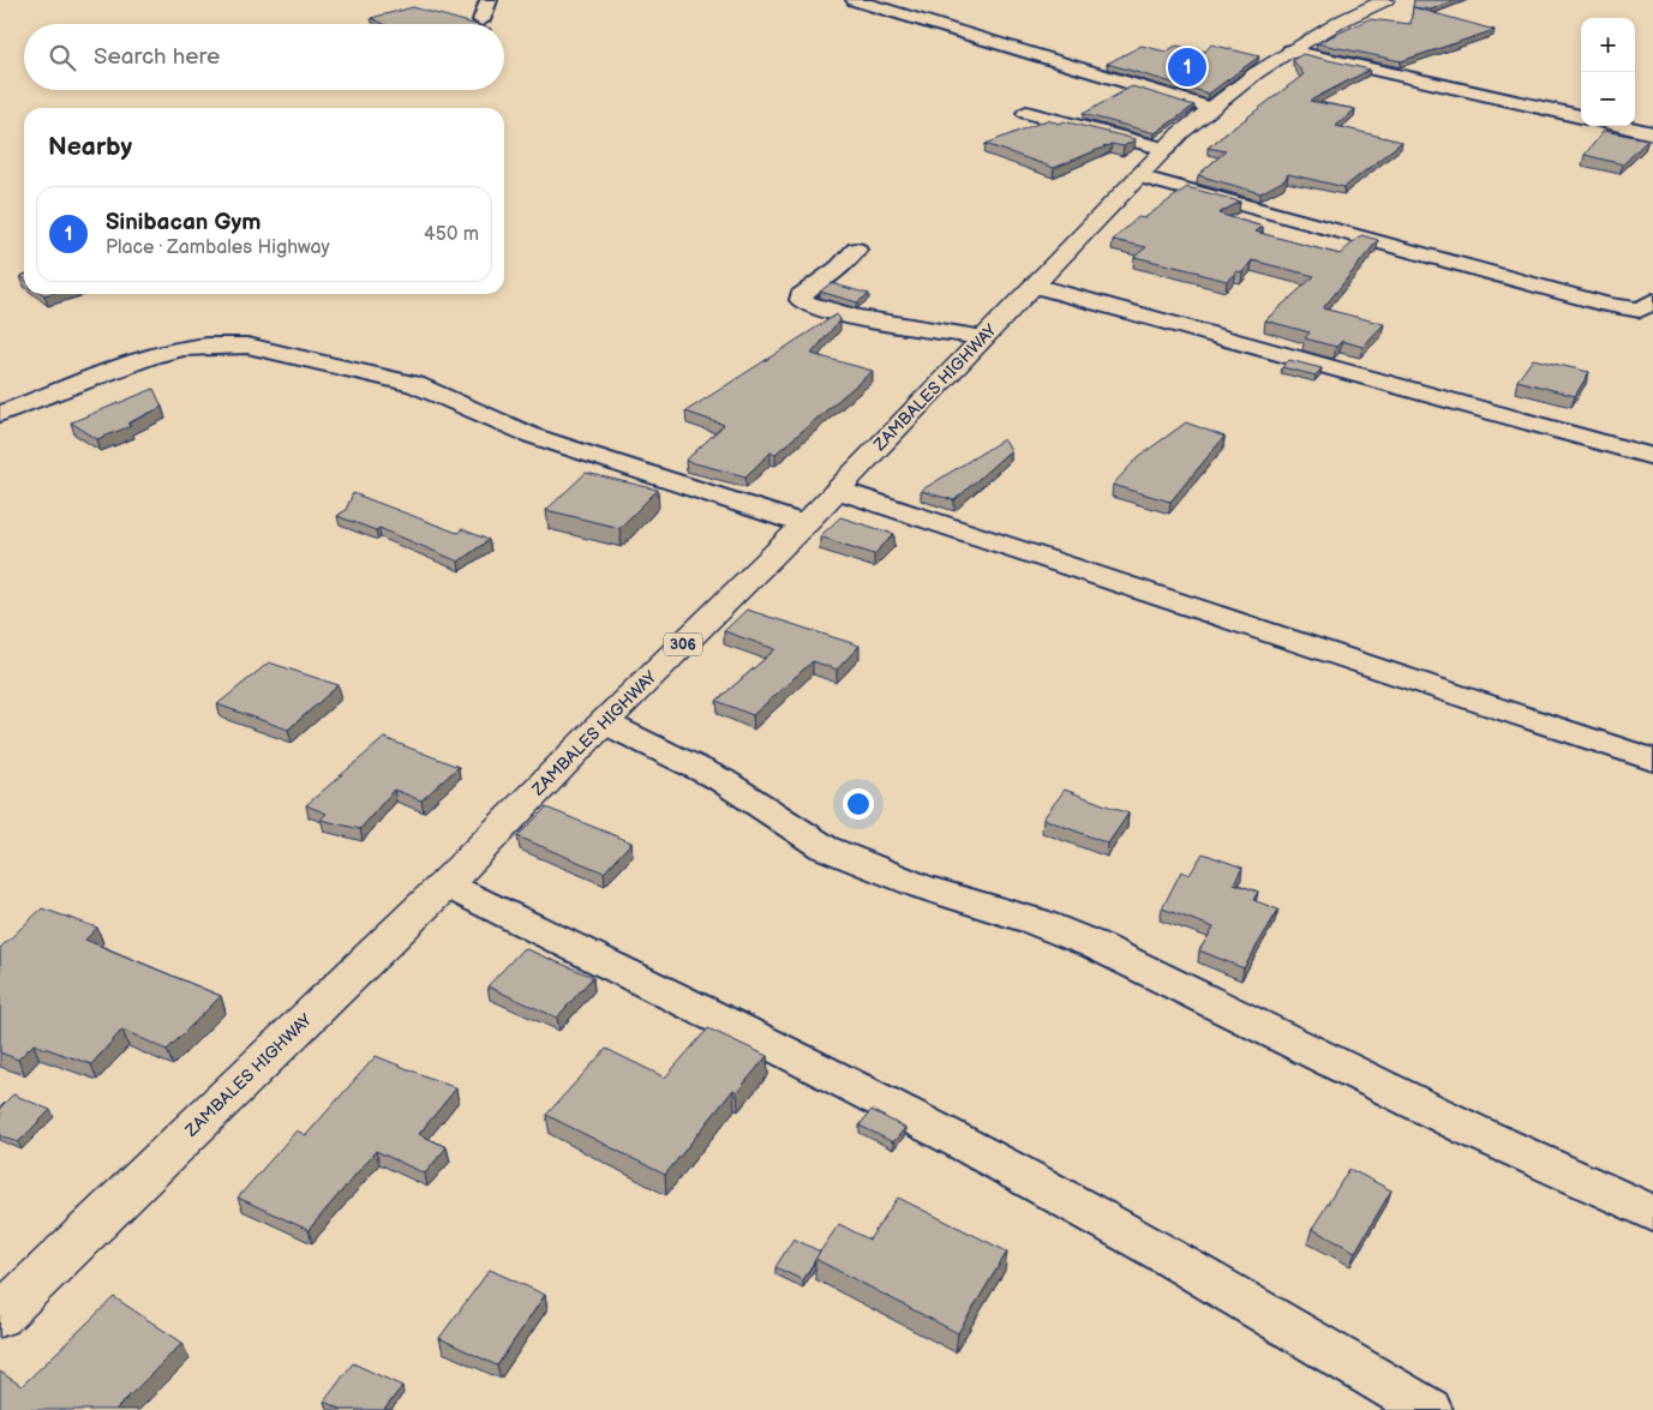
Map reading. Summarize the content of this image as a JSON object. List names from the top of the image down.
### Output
{
  "streets": {
    "main road": ["ZAMBALES HIGHWAY", "306"]
  },
  "page": {
    "map_buttons": ["+", "−"],
    "search": "Search here",
    "pins": "1",
    "heading": "Nearby",
    "list": [
      {
        "mark": "1",
        "name": "Sinibacan Gym",
        "note": "Place · Zambales Highway",
        "value": "450 m"
      }
    ]
  }
}
